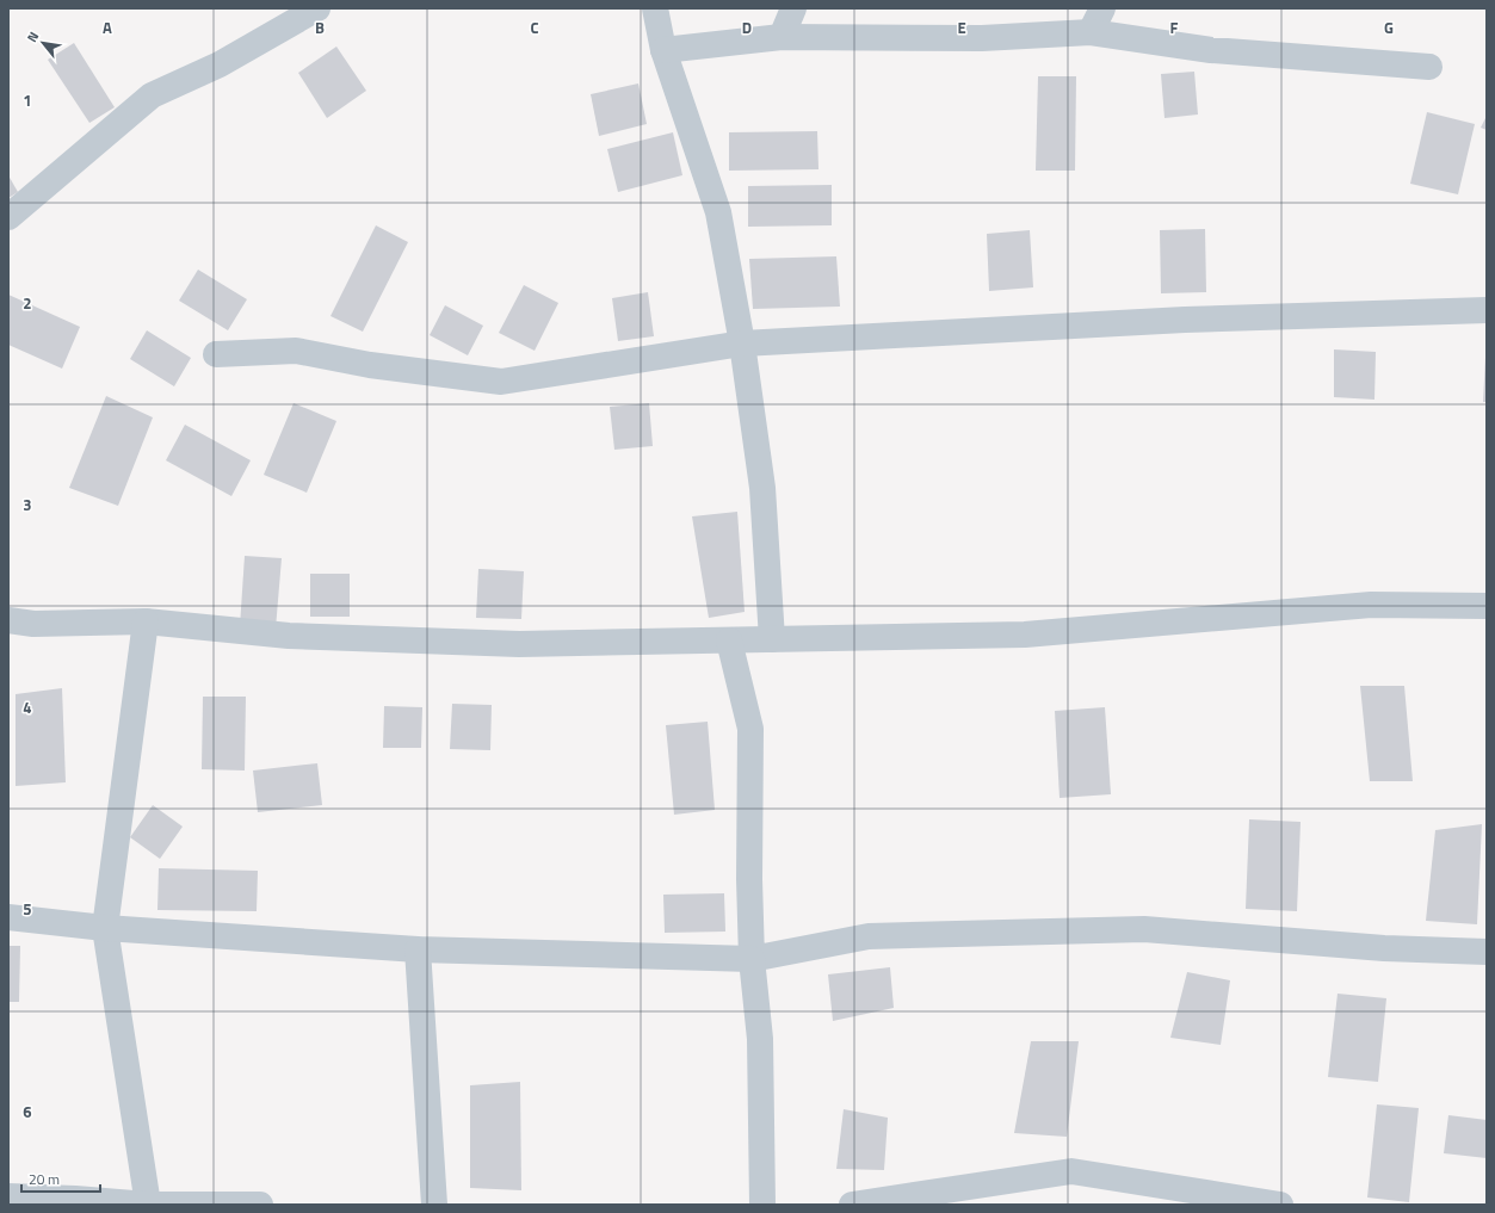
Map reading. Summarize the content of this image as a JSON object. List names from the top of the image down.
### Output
{
  "scale_bar": "20 m",
  "north": "top left",
  "grid": {
    "columns": [
      "A",
      "B",
      "C",
      "D",
      "E",
      "F",
      "G"
    ],
    "rows": [
      "1",
      "2",
      "3",
      "4",
      "5",
      "6"
    ]
  }
}
